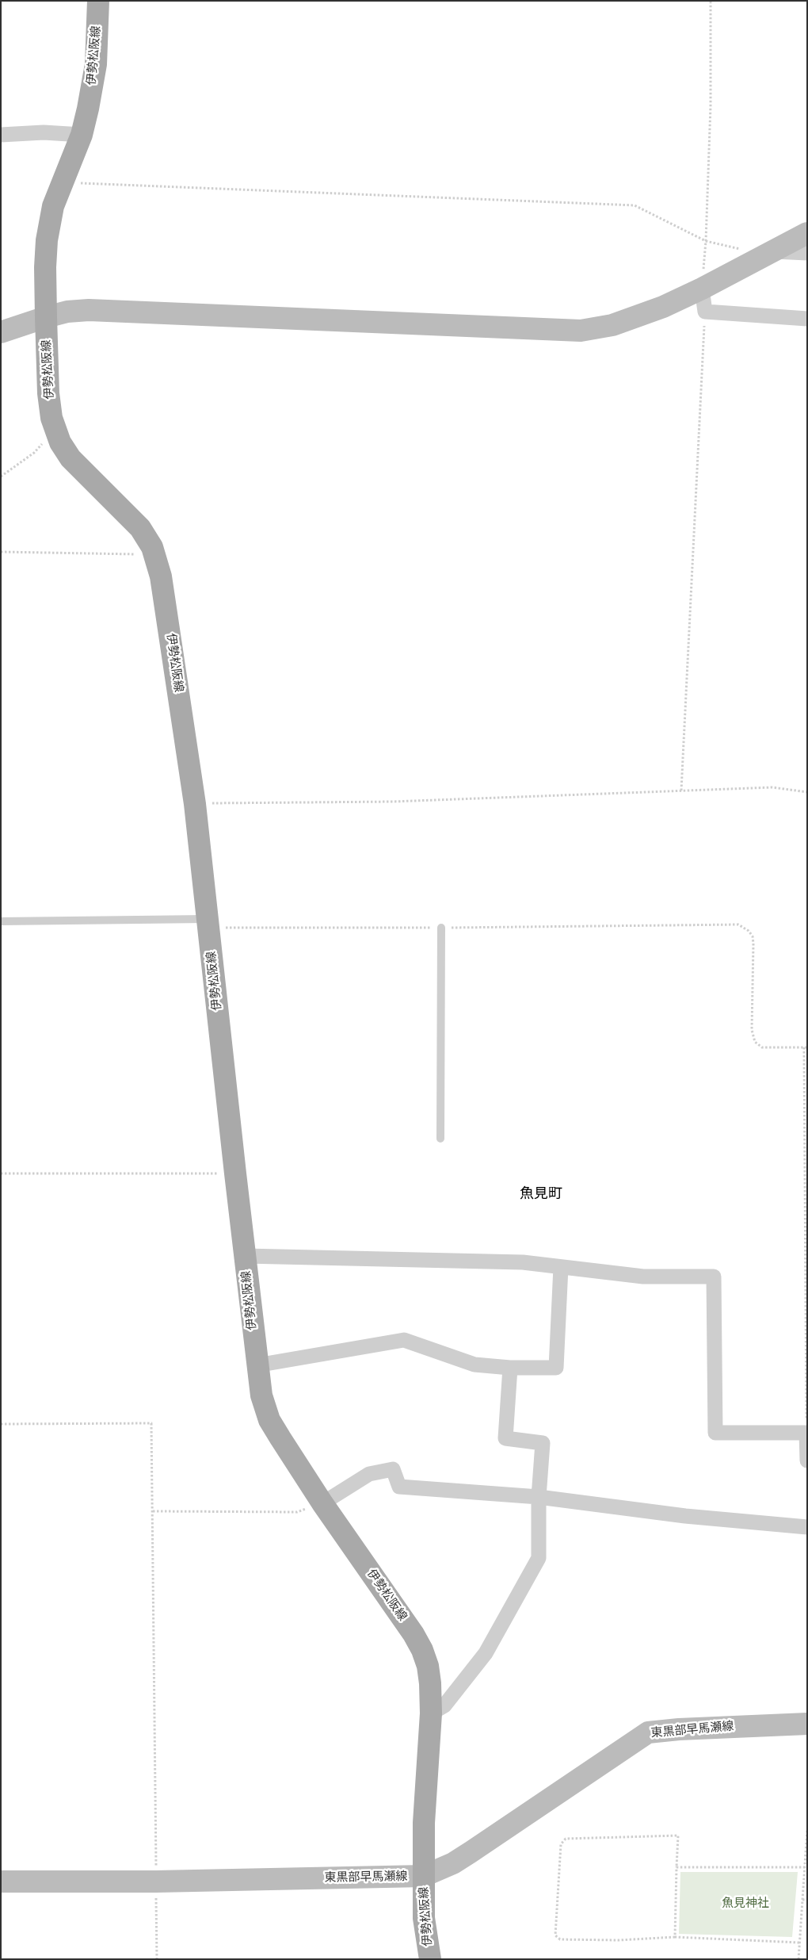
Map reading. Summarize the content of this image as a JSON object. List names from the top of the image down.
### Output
{
  "streets": {
    "main road": ["伊勢松阪線", "東黒部早馬瀬線"]
  },
  "crossings": [
    ["伊勢松阪線", "東黒部早馬瀬線"]
  ],
  "districts": ["魚見町"],
  "parks": ["魚見神社"]
}
